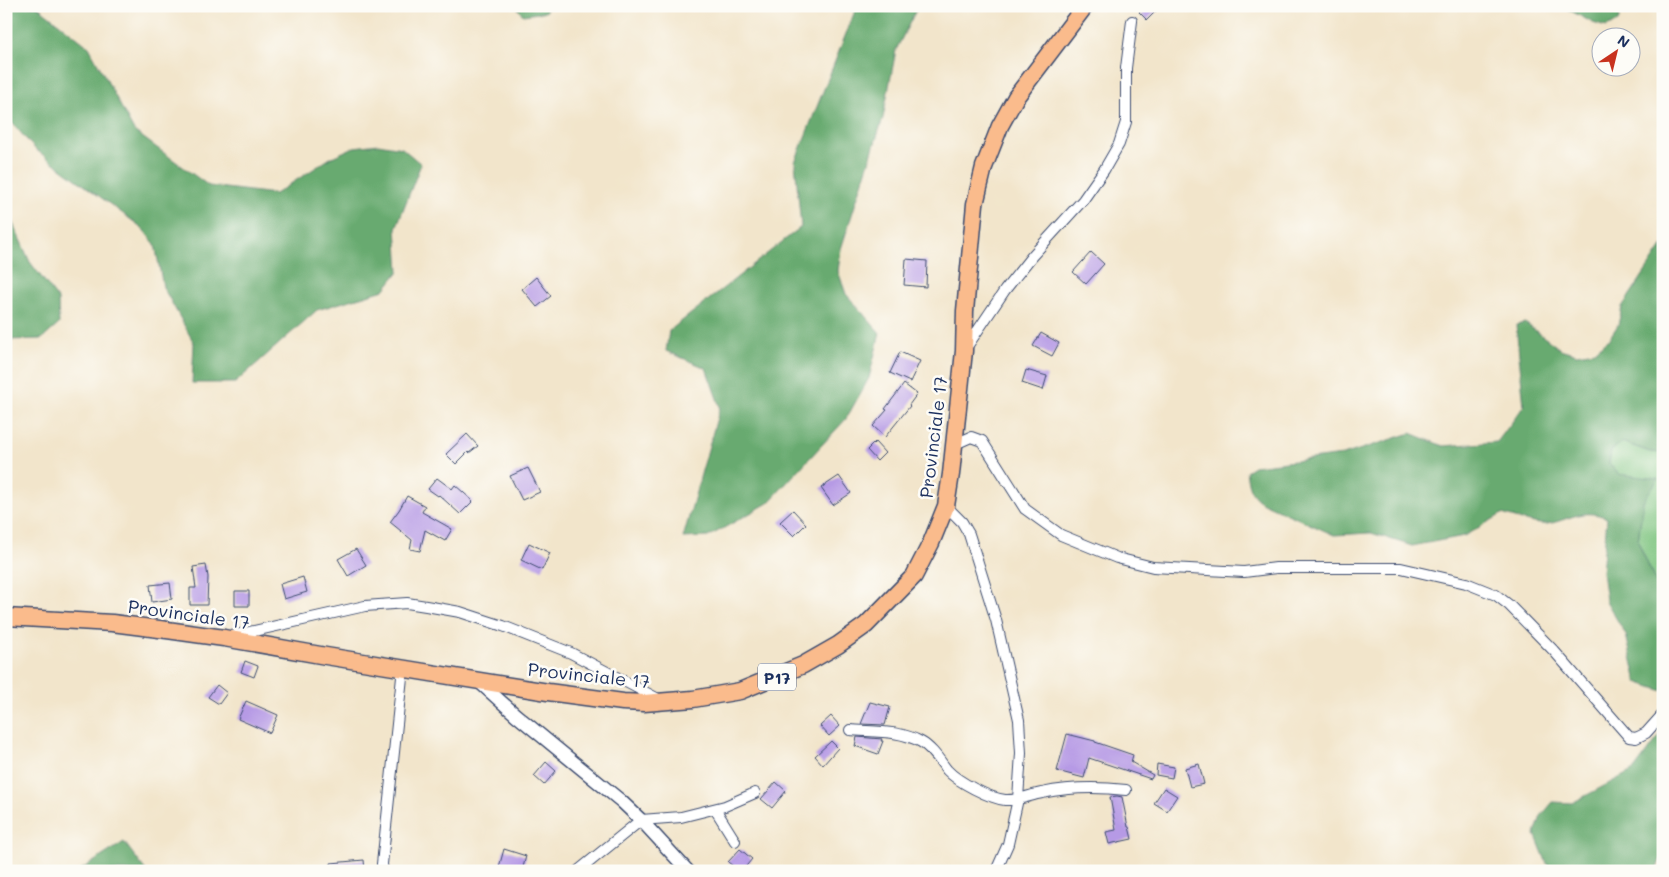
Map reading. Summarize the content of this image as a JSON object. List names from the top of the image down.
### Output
{
  "streets": {
    "main road": ["Provinciale 17", "P17"]
  },
  "north": "top right"
}
